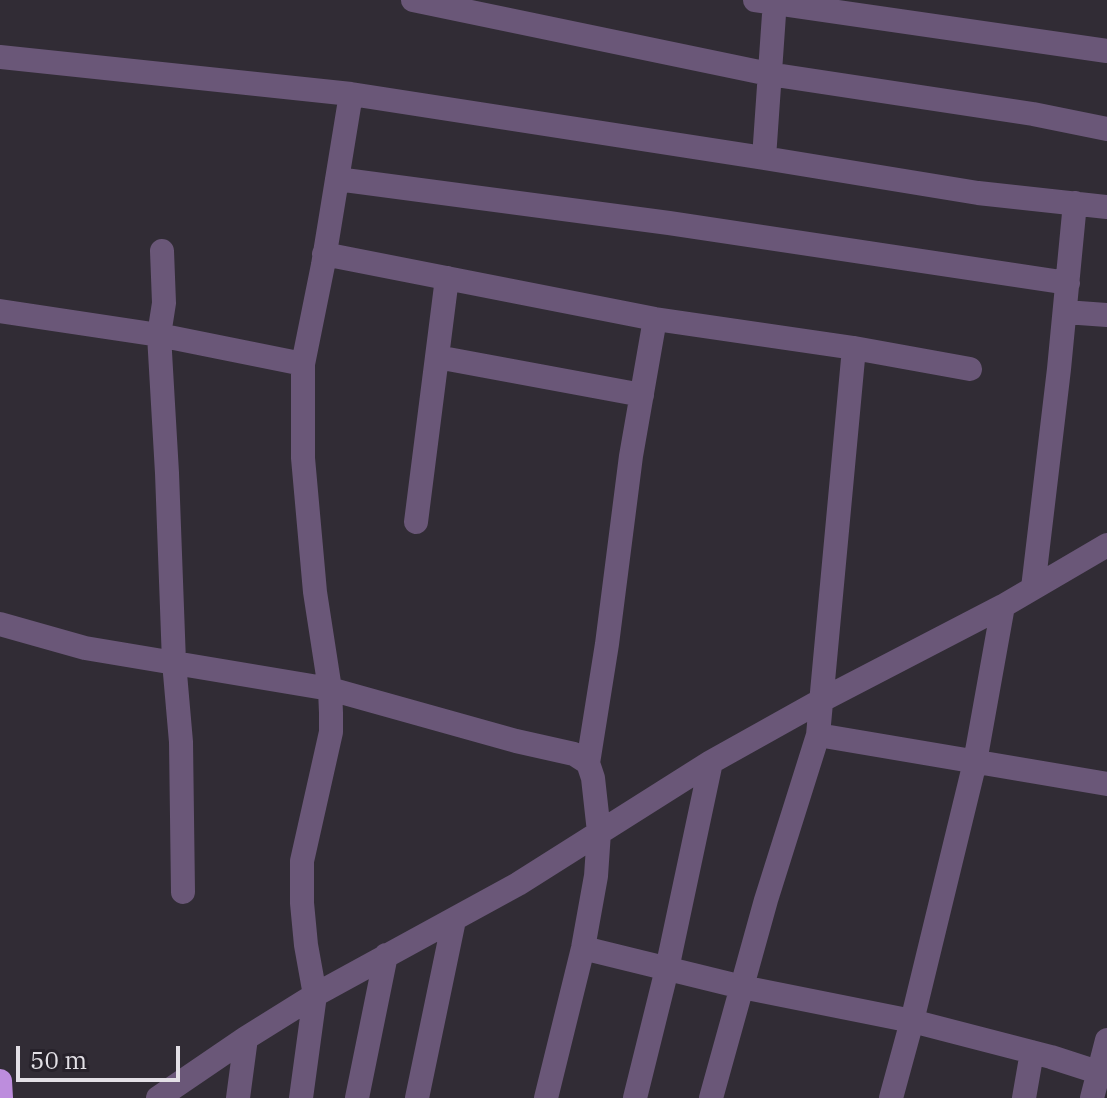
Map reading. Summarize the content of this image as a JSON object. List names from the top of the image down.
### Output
{
  "scale_bar": "50 m"
}
